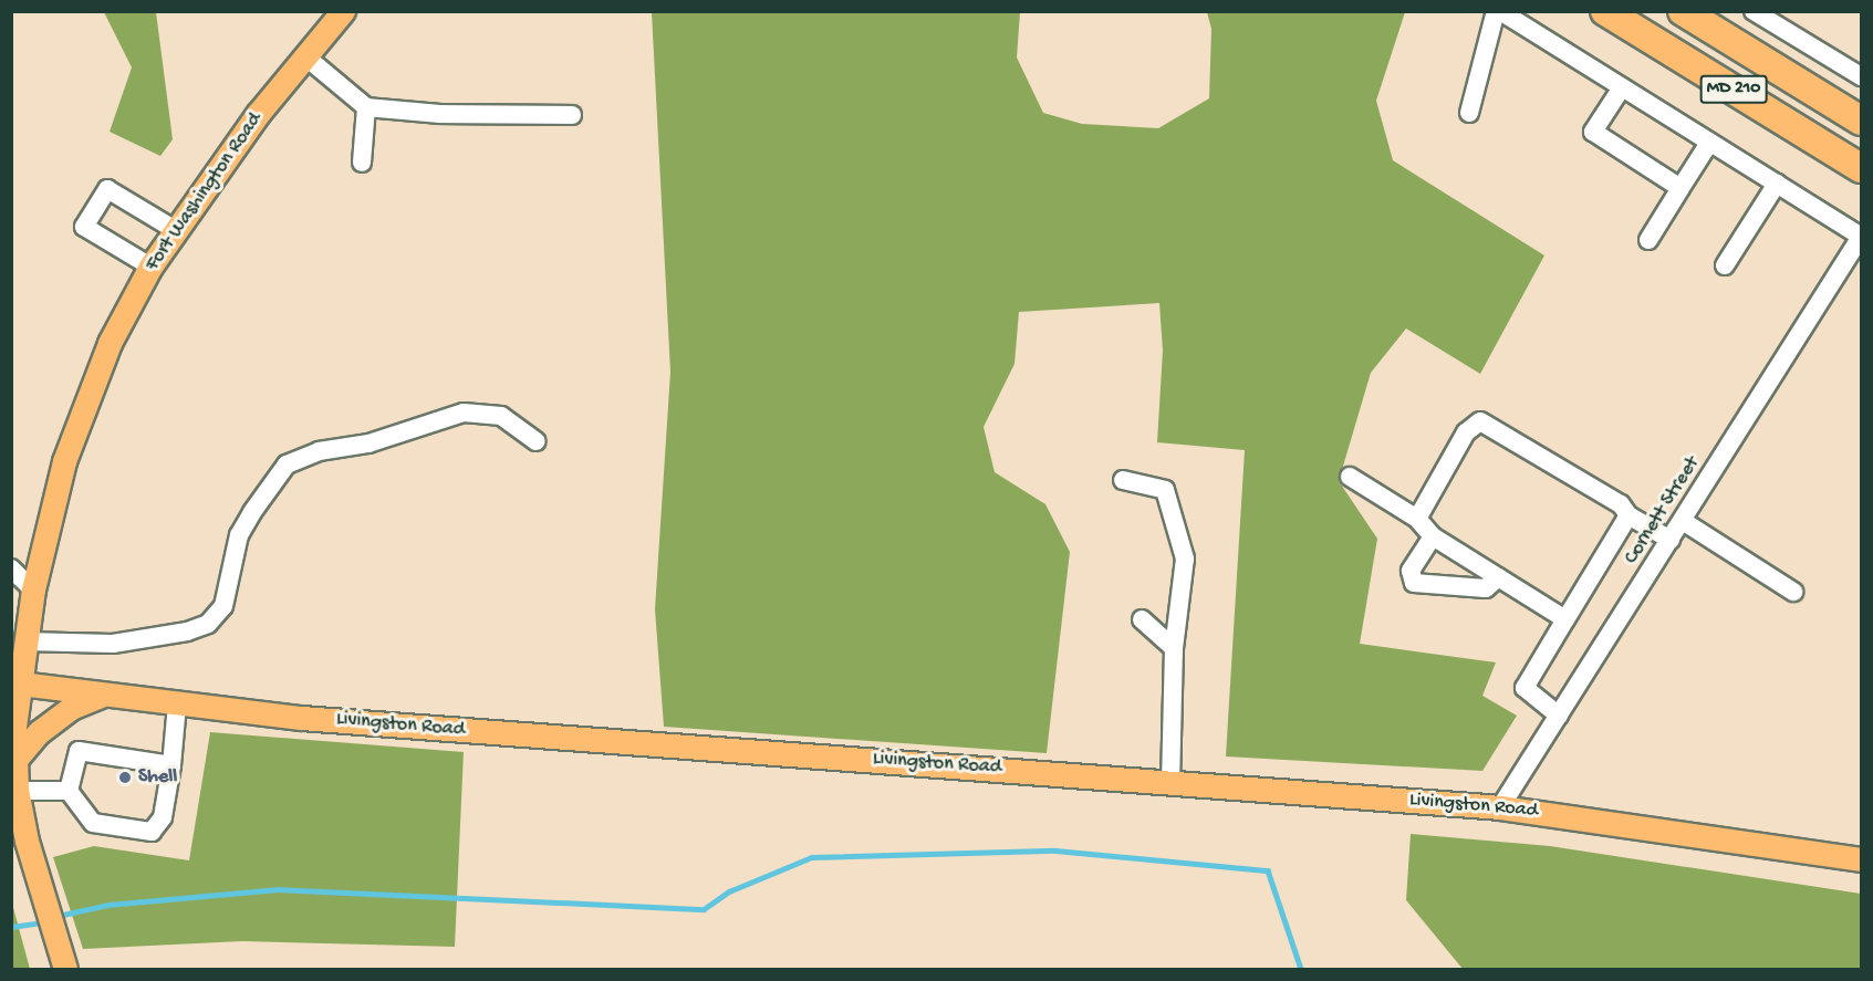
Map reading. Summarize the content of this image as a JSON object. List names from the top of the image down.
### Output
{
  "streets": {
    "highway": ["MD 210"],
    "main road": ["Fort Washington Road", "Livingston Road"],
    "street": ["Cornett Street"]
  },
  "crossings": [
    ["Fort Washington Road", "Livingston Road"],
    ["Cornett Street", "Livingston Road"]
  ],
  "places": ["Shell"]
}
